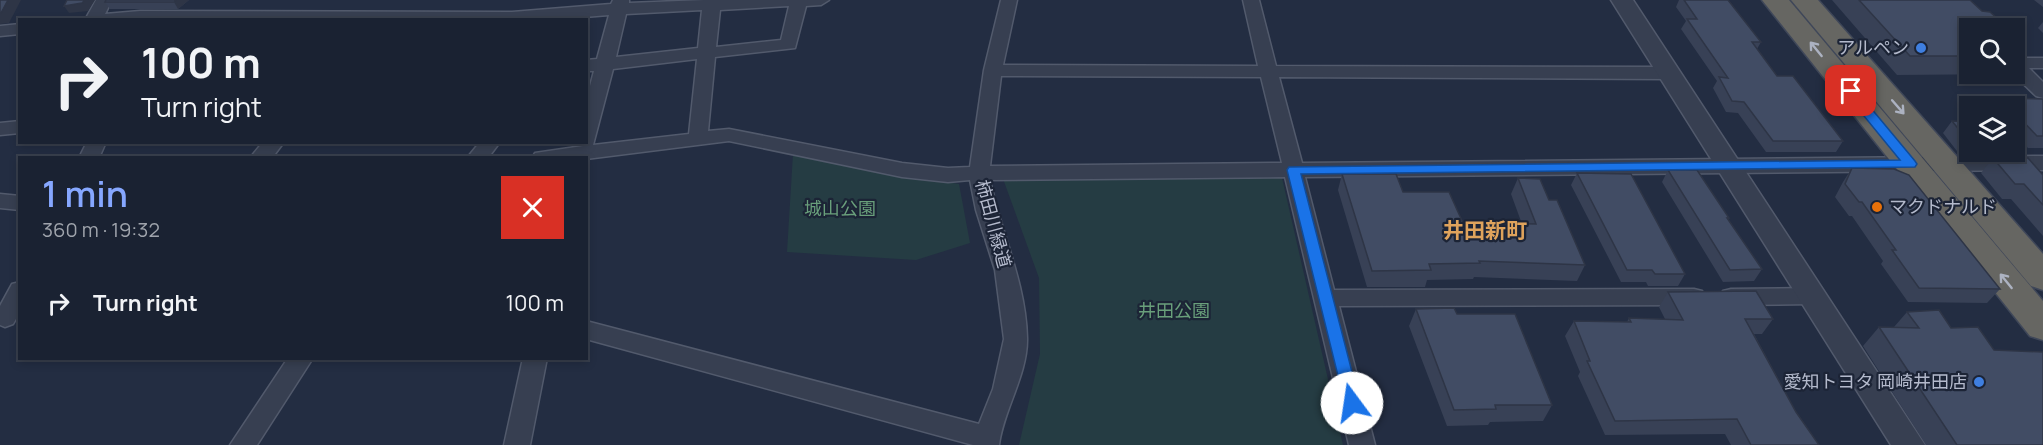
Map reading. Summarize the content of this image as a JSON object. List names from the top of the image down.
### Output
{
  "streets": {
    "street": ["柿田川緑道"]
  },
  "districts": ["井田新町"],
  "parks": ["城山公園", "井田公園"],
  "places": ["アルペン", "マクドナルド", "愛知トヨタ 岡崎井田店"],
  "page": {
    "turn": ["100 m", "Turn right"],
    "heading": ["1 min", "360 m · 19:32"],
    "list": [
      {
        "name": "Turn right",
        "value": "100 m"
      }
    ]
  }
}
